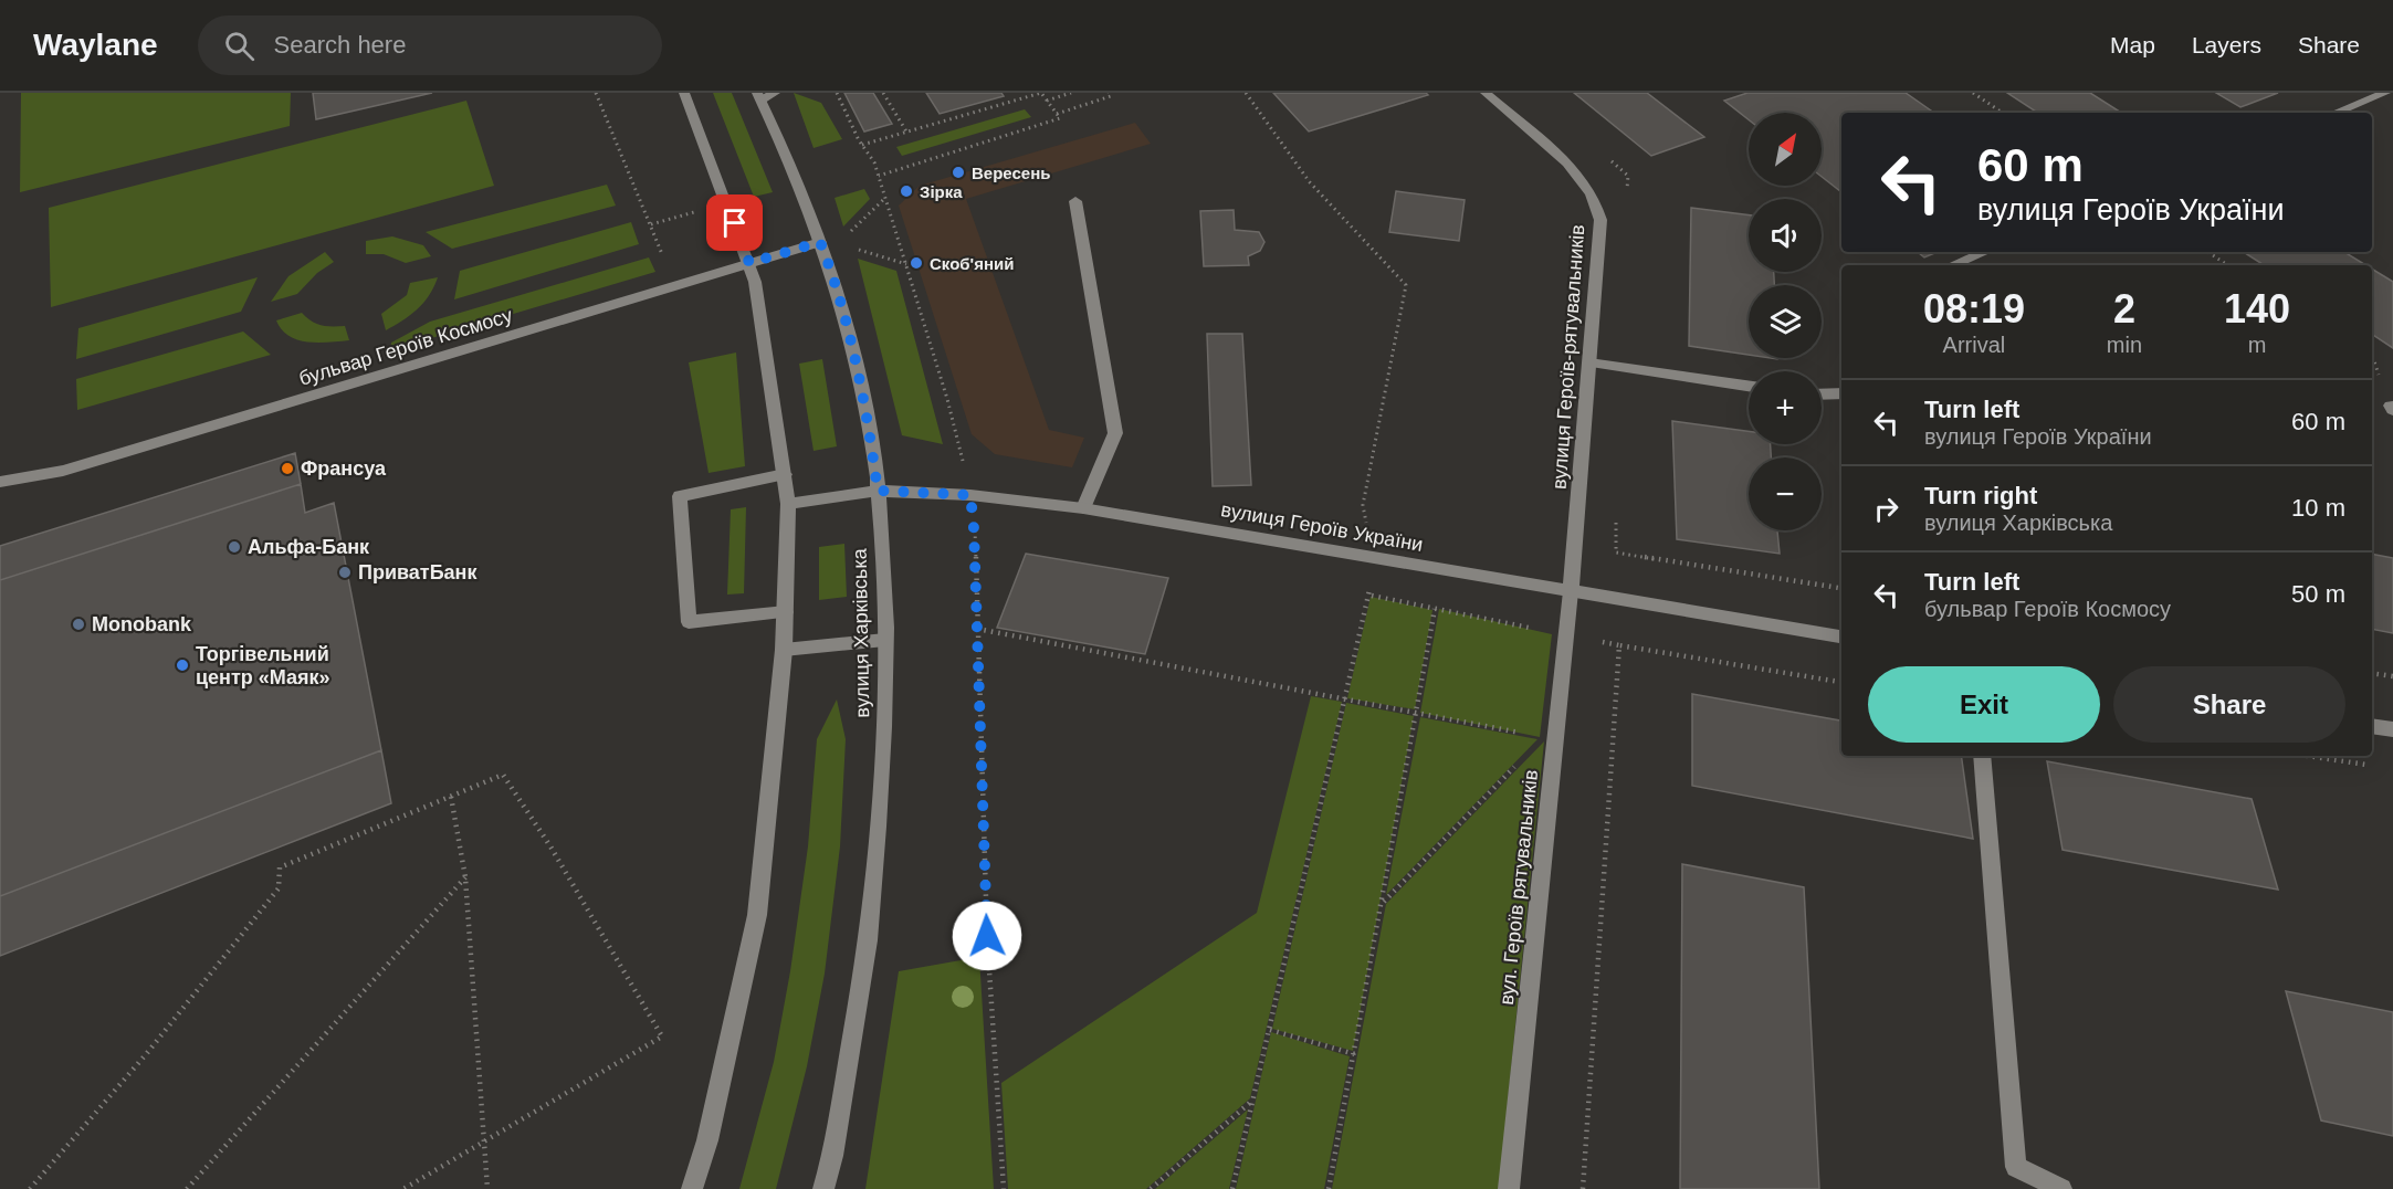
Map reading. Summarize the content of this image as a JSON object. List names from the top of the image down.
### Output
{
  "streets": {
    "street": [
      "бульвар Героїв Космосу",
      "вулиця Героїв-рятувальників",
      "вулиця Героїв України",
      "вулиця Харківська",
      "вул. Героїв рятувальників"
    ]
  },
  "crossings": [
    ["бульвар Героїв Космосу", "вулиця Харківська"],
    ["вулиця Героїв-рятувальників", "вулиця Героїв України"],
    ["вулиця Героїв-рятувальників", "вул. Героїв рятувальників"],
    ["вулиця Героїв України", "вулиця Харківська"],
    ["вулиця Героїв України", "вул. Героїв рятувальників"]
  ],
  "places": [
    "Вересень",
    "Зiрка",
    "Скоб'яний",
    "Франсуа",
    "Альфа-Банк",
    "ПриватБанк",
    "Monobank",
    "Торгівельний центр «Маяк»"
  ],
  "north": "top right",
  "page": {
    "header": "Waylane",
    "search": "Search here",
    "nav": ["Map", "Layers", "Share"],
    "map_buttons": ["+", "−"],
    "turn": ["60 m", "вулиця Героїв України"],
    "eta": [
      "08:19",
      "Arrival",
      "2",
      "min",
      "140",
      "m"
    ],
    "list": [
      {
        "name": "Turn left",
        "note": "вулиця Героїв України",
        "value": "60 m"
      },
      {
        "name": "Turn right",
        "note": "вулиця Харківська",
        "value": "10 m"
      },
      {
        "name": "Turn left",
        "note": "бульвар Героїв Космосу",
        "value": "50 m"
      }
    ],
    "buttons": ["Exit", "Share"]
  }
}
